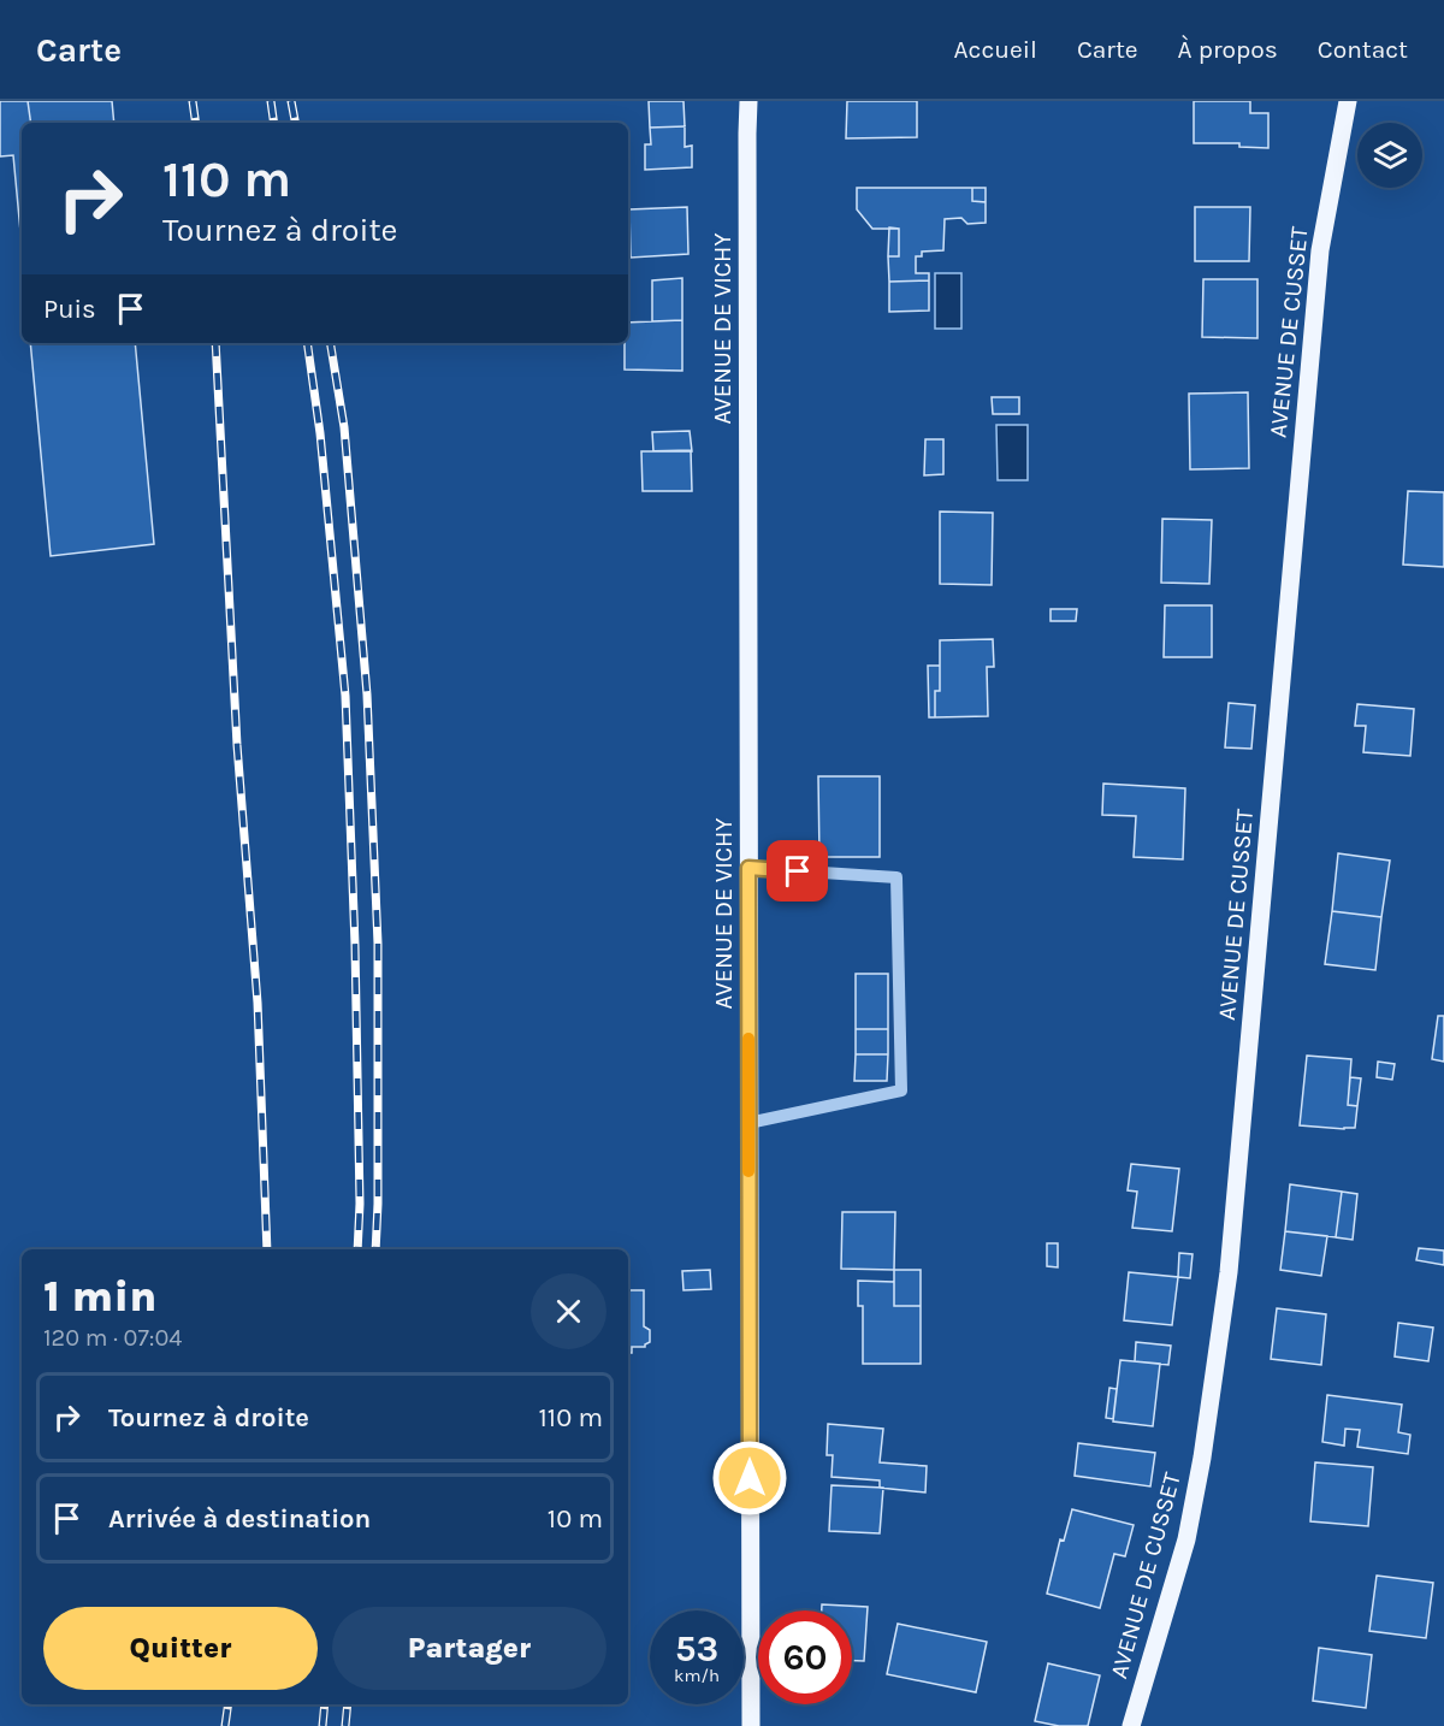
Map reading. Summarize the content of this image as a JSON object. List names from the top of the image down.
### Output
{
  "streets": {
    "main road": ["AVENUE DE VICHY", "AVENUE DE CUSSET"]
  },
  "page": {
    "header": "Carte",
    "nav": [
      "Accueil",
      "Carte",
      "À propos",
      "Contact"
    ],
    "turn": ["110 m", "Tournez à droite"],
    "then": "Puis",
    "heading": ["1 min", "120 m · 07:04"],
    "list": [
      {
        "name": "Tournez à droite",
        "value": "110 m"
      },
      {
        "name": "Arrivée à destination",
        "value": "10 m"
      }
    ],
    "buttons": ["Quitter", "Partager"],
    "speed": "53 km/h",
    "limit": "60"
  }
}
